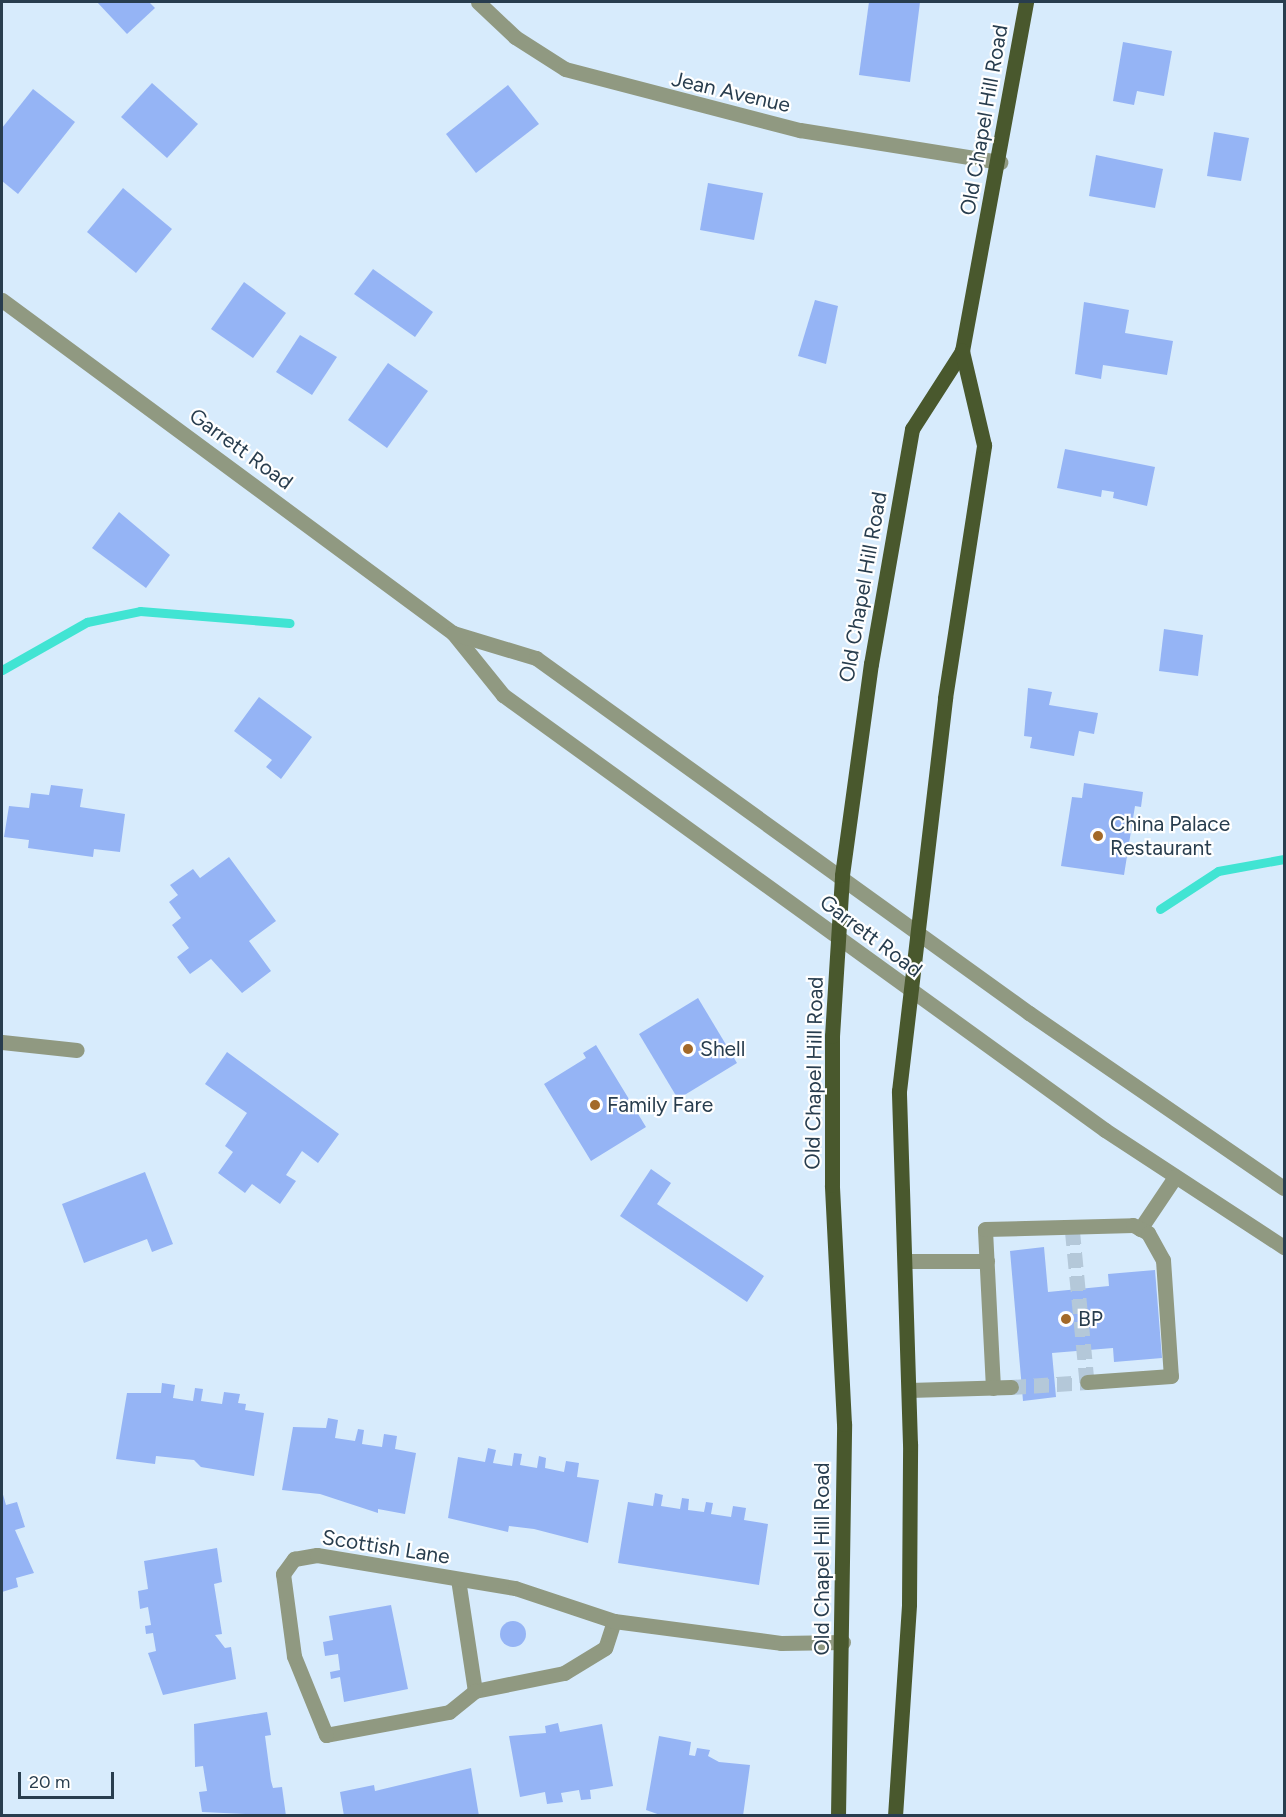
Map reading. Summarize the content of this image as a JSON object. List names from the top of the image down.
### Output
{
  "streets": {
    "main road": ["Old Chapel Hill Road"],
    "street": ["Jean Avenue", "Garrett Road", "Scottish Lane"]
  },
  "crossings": [
    ["Jean Avenue", "Old Chapel Hill Road"],
    ["Old Chapel Hill Road", "Garrett Road"],
    ["Old Chapel Hill Road", "Scottish Lane"]
  ],
  "places": [
    "China Palace Restaurant",
    "Shell",
    "Family Fare",
    "BP"
  ],
  "scale_bar": "20 m"
}
